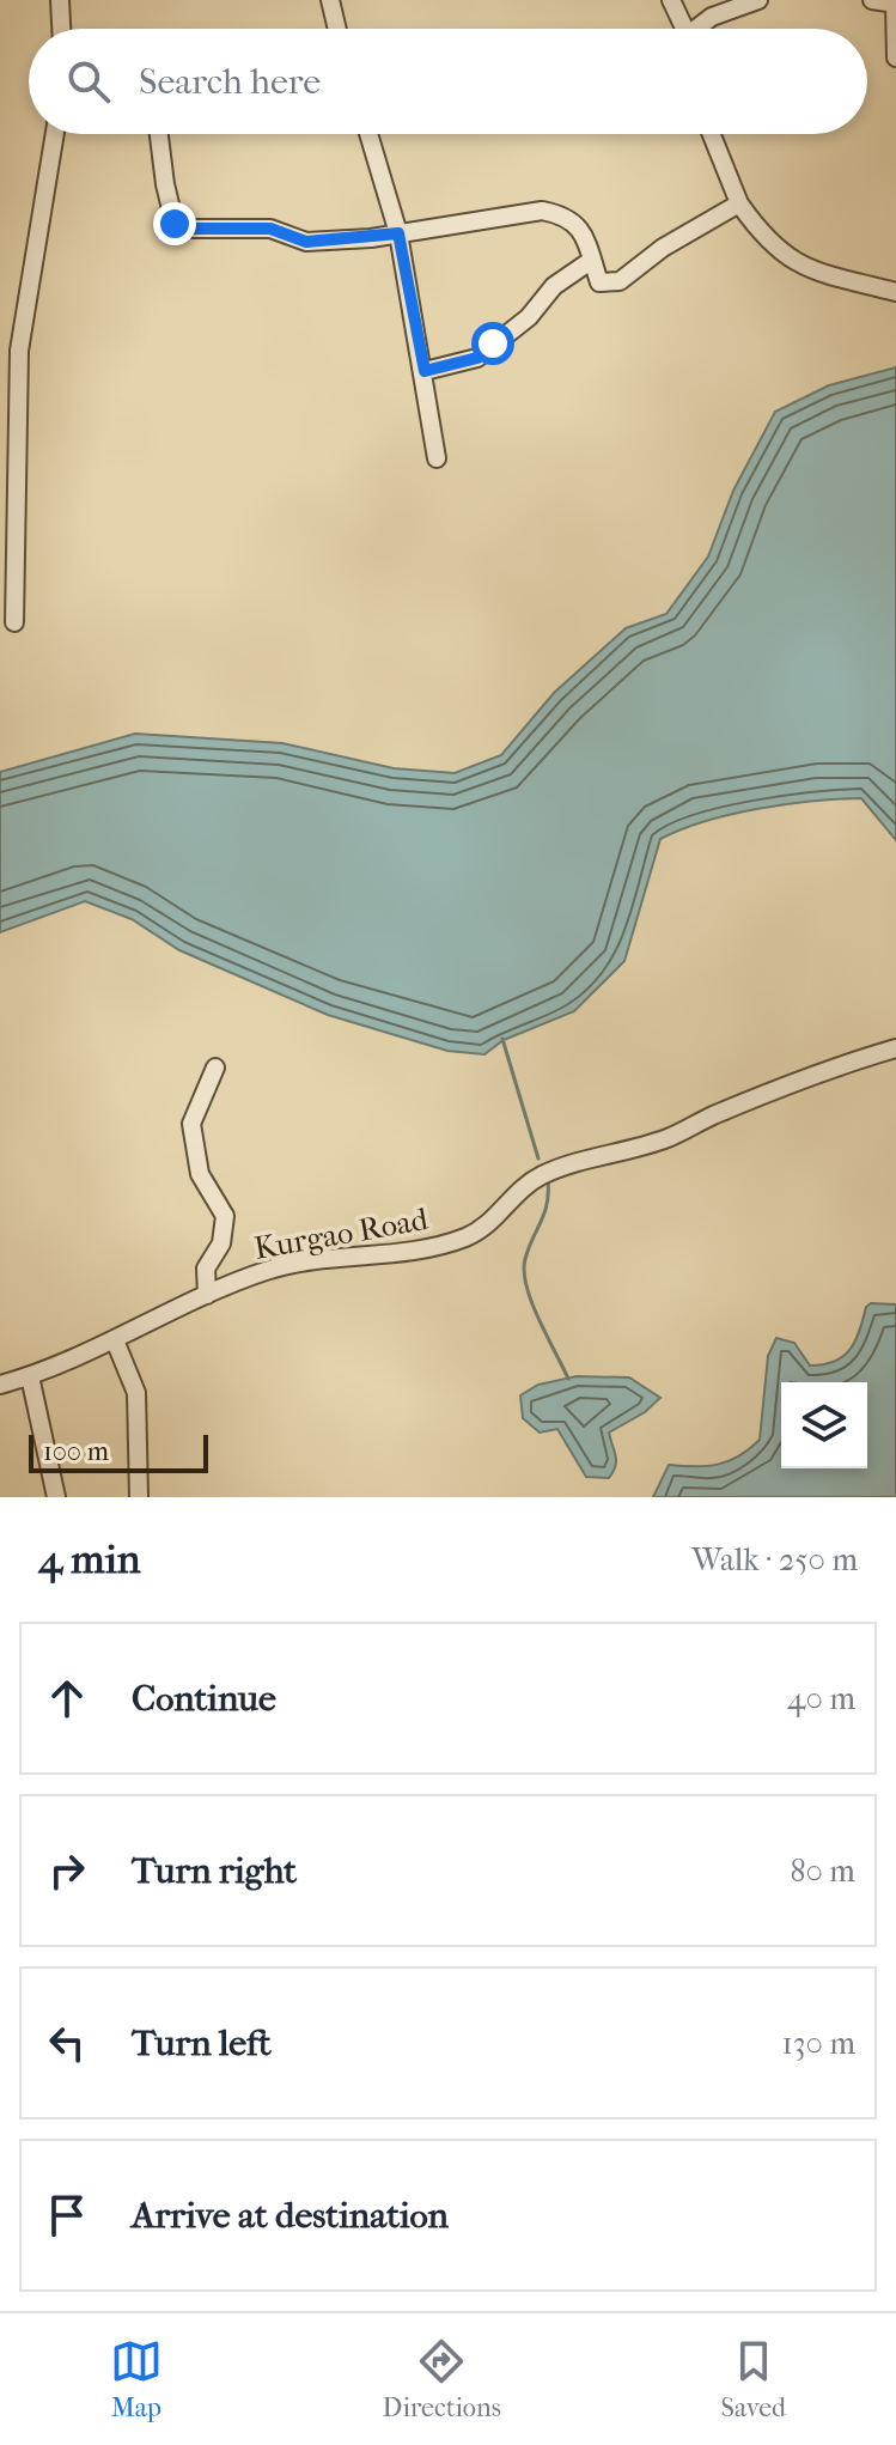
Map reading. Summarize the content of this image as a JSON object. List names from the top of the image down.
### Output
{
  "streets": {
    "street": ["Kurgao Road"]
  },
  "scale_bar": "100 m",
  "page": {
    "search": "Search here",
    "scale": "100 m",
    "heading": ["4 min", "Walk · 250 m"],
    "list": [
      ["Continue", "40 m"],
      ["Turn right", "80 m"],
      ["Turn left", "130 m"],
      "Arrive at destination"
    ],
    "nav": ["Map", "Directions", "Saved"]
  }
}
